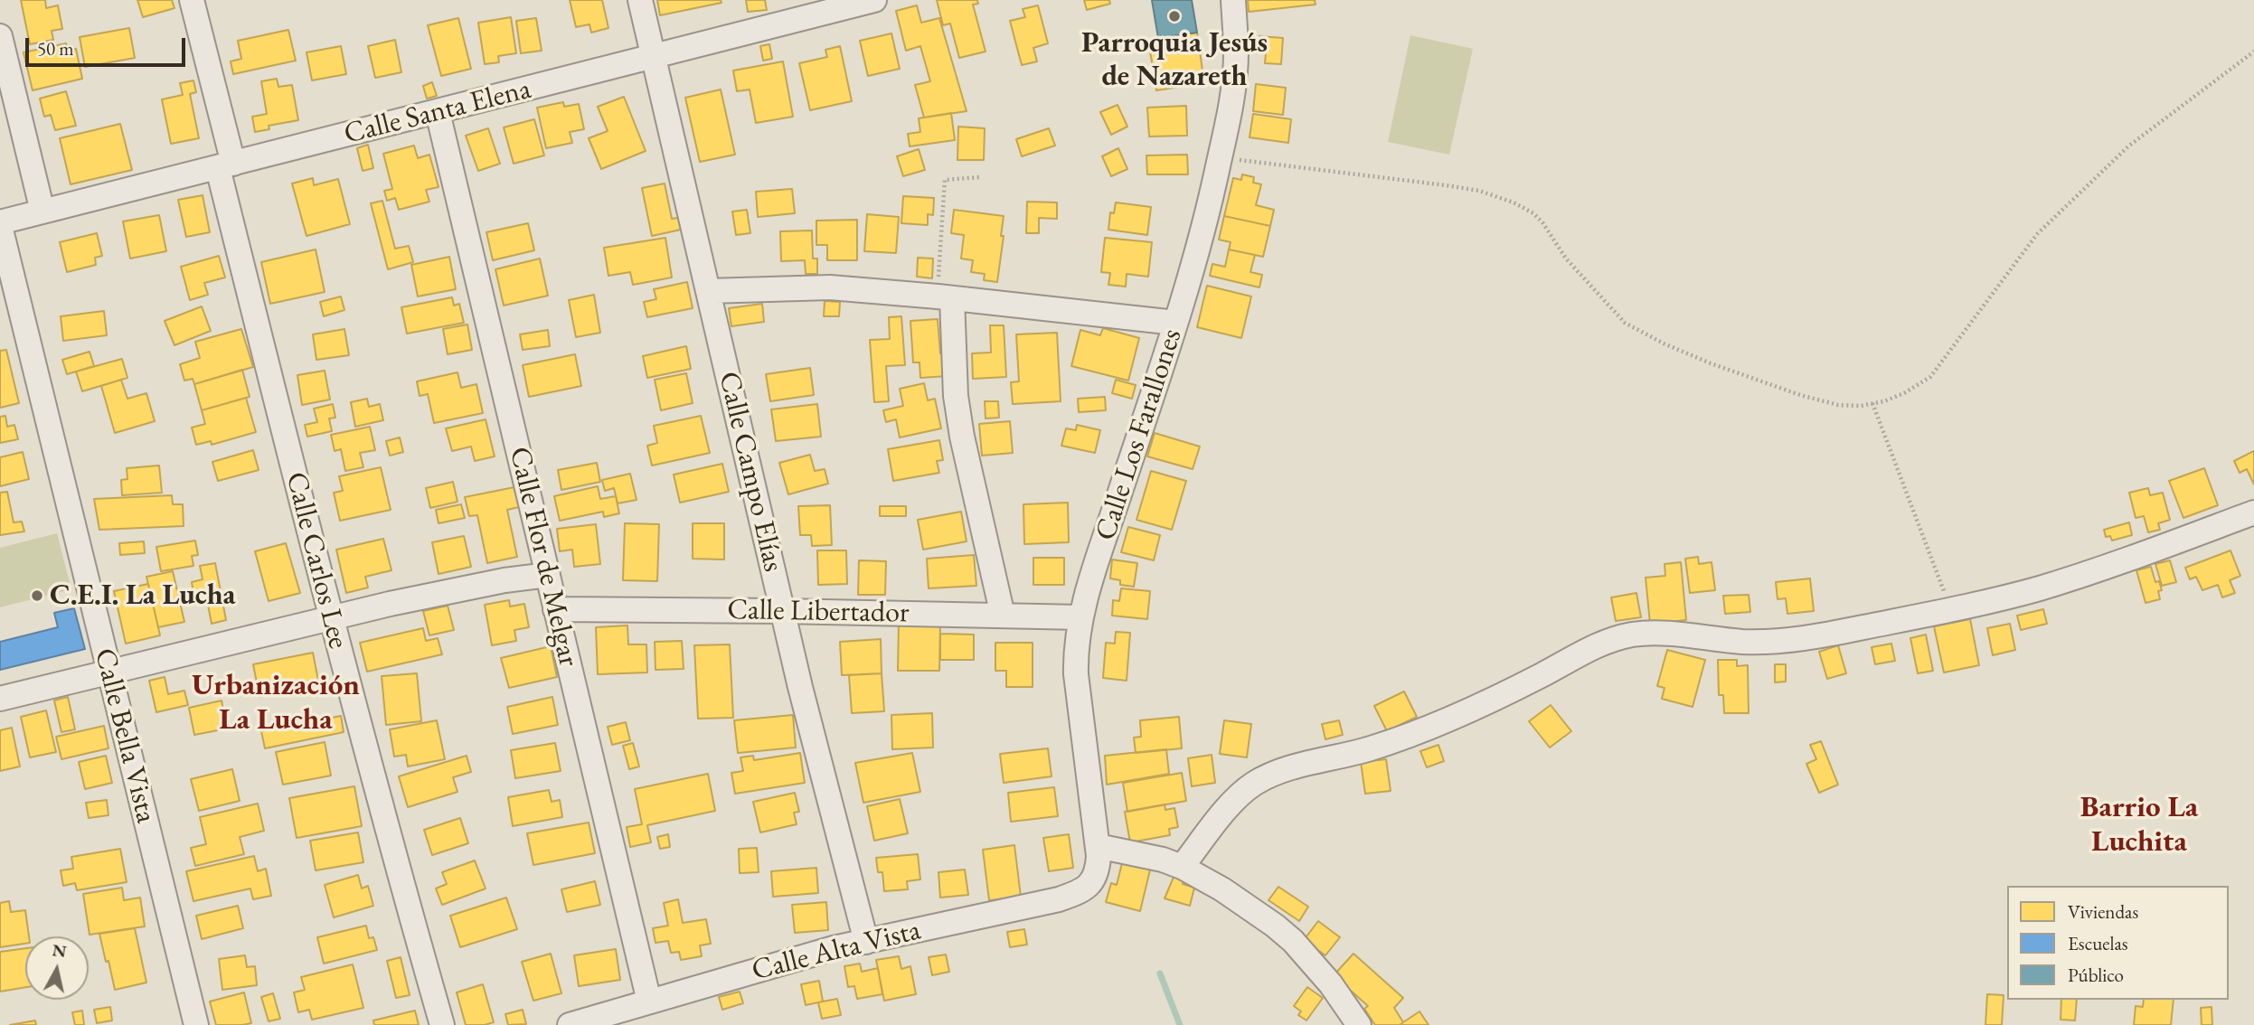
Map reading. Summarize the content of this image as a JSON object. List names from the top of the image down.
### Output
{
  "streets": {
    "street": [
      "Calle Santa Elena",
      "Calle Los Farallones",
      "Calle Campo Elías",
      "Calle Flor de Melgar",
      "Calle Carlos Lee",
      "Calle Libertador",
      "Calle Bella Vista",
      "Calle Alta Vista"
    ]
  },
  "crossings": [
    ["Calle Santa Elena", "Calle Campo Elías"],
    ["Calle Santa Elena", "Calle Flor de Melgar"],
    ["Calle Santa Elena", "Calle Carlos Lee"],
    ["Calle Santa Elena", "Calle Bella Vista"],
    ["Calle Los Farallones", "Calle Libertador"],
    ["Calle Los Farallones", "Calle Alta Vista"],
    ["Calle Campo Elías", "Calle Libertador"],
    ["Calle Campo Elías", "Calle Alta Vista"],
    ["Calle Flor de Melgar", "Calle Libertador"],
    ["Calle Flor de Melgar", "Calle Alta Vista"]
  ],
  "districts": ["Urbanización La Lucha", "Barrio La Luchita"],
  "places": ["Parroquia Jesús de Nazareth", "C.E.I. La Lucha"],
  "legend": ["Viviendas", "Escuelas", "Público"],
  "scale_bar": "50 m",
  "north": "top"
}
